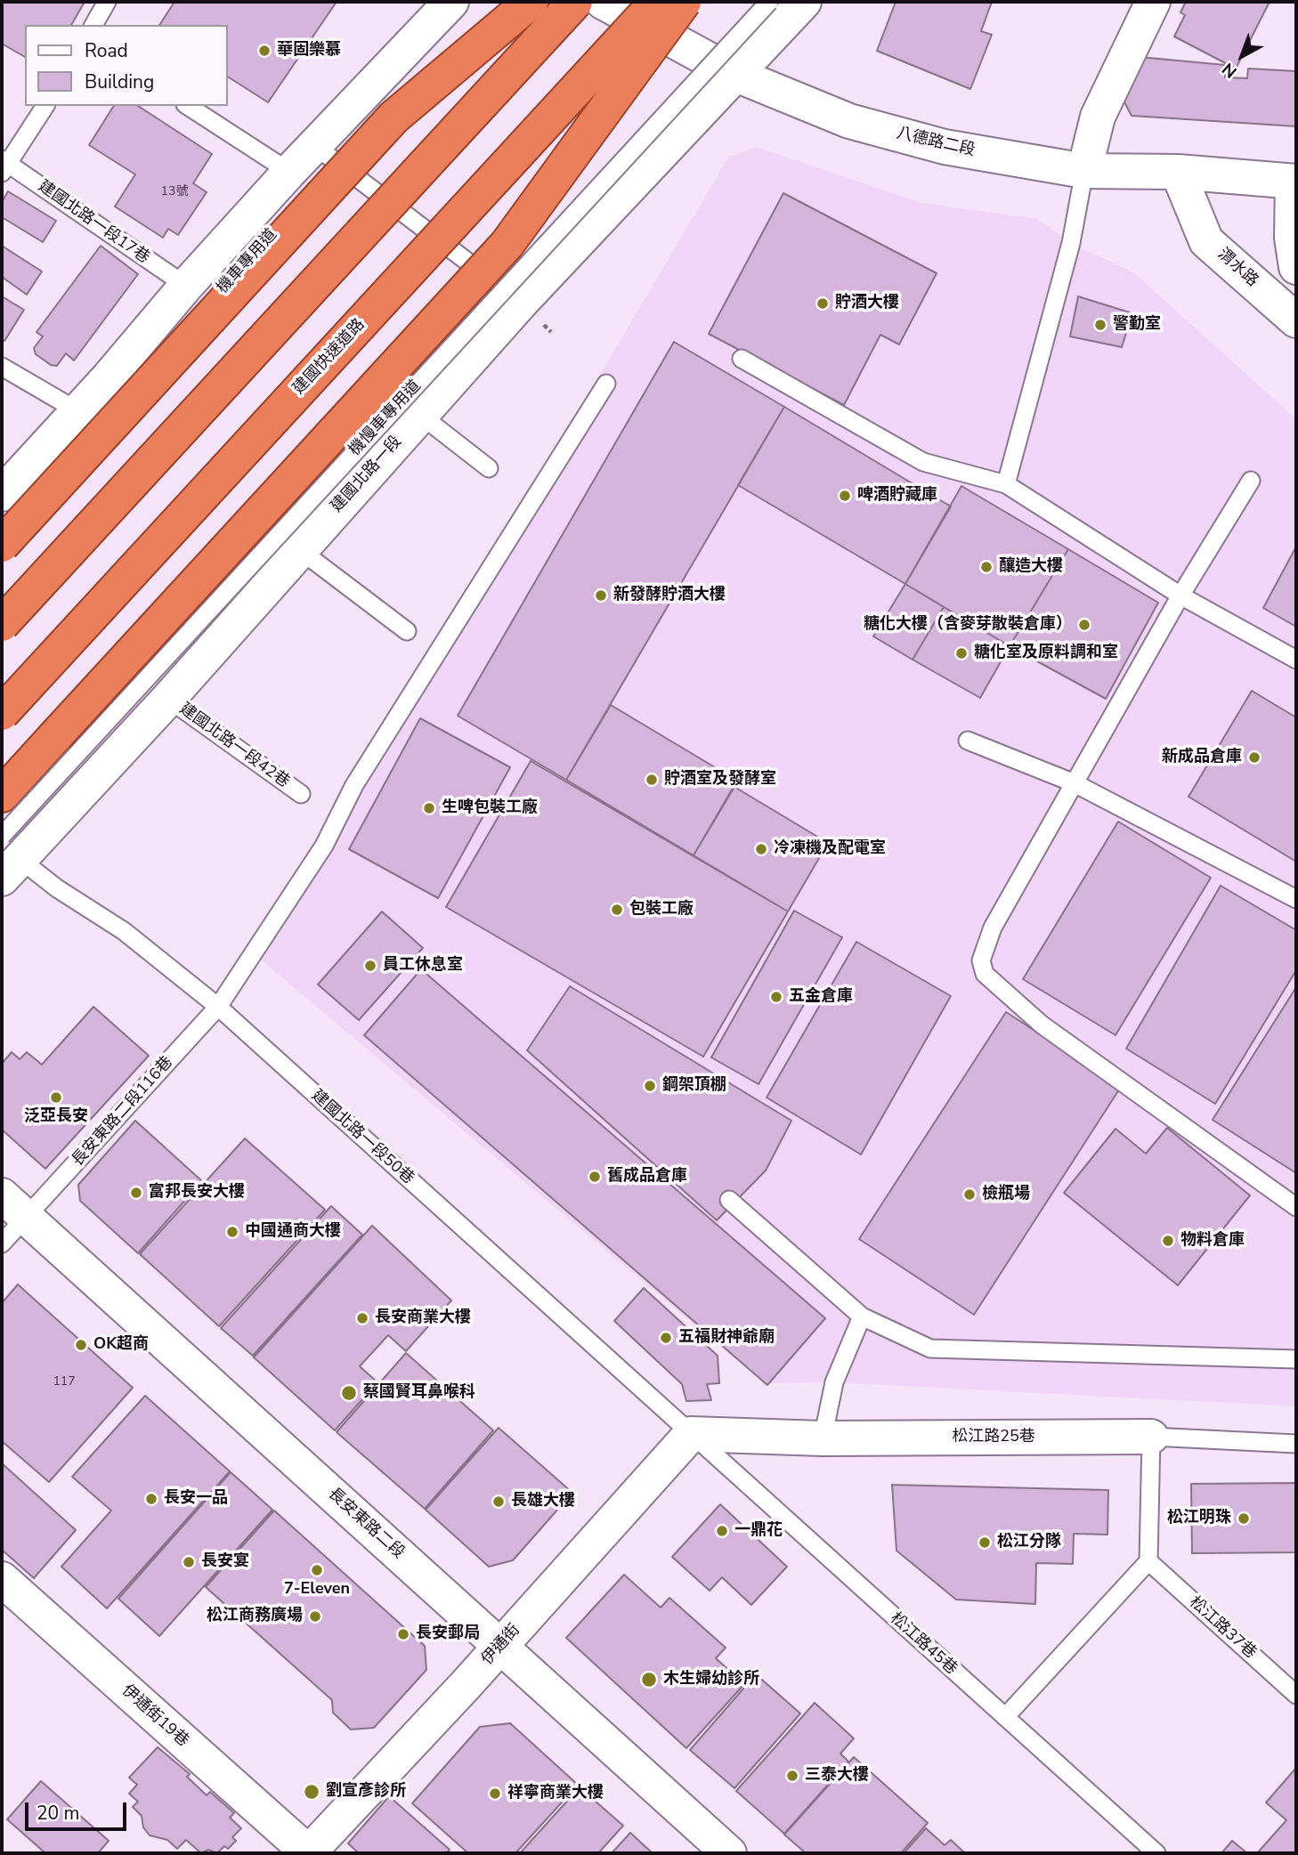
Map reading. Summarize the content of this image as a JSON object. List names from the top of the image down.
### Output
{
  "streets": {
    "highway": ["建國快速道路"],
    "street": [
      "八德路二段",
      "渭水路",
      "建國北路一段",
      "松江路25巷",
      "長安東路二段",
      "伊通街",
      "伊通街19巷"
    ],
    "lane": [
      "建國北路一段17巷",
      "機車專用道",
      "機慢車專用道",
      "建國北路一段42巷",
      "長安東路二段116巷",
      "建國北路一段50巷",
      "松江路37巷",
      "松江路45巷"
    ]
  },
  "crossings": [
    ["八德路二段", "渭水路"],
    ["八德路二段", "建國北路一段"],
    ["機慢車專用道", "建國北路一段"],
    ["機慢車專用道", "建國北路一段50巷"],
    ["建國北路一段", "建國北路一段42巷"],
    ["建國北路一段", "建國北路一段50巷"],
    ["長安東路二段116巷", "建國北路一段50巷"],
    ["長安東路二段116巷", "長安東路二段"],
    ["建國北路一段50巷", "松江路25巷"],
    ["建國北路一段50巷", "松江路45巷"],
    ["建國北路一段50巷", "伊通街"],
    ["松江路25巷", "松江路45巷"],
    ["松江路25巷", "伊通街"],
    ["長安東路二段", "伊通街"],
    ["松江路45巷", "伊通街"],
    ["伊通街", "伊通街19巷"]
  ],
  "places": [
    "華固樂慕",
    "貯酒大樓",
    "警勤室",
    "啤酒貯藏庫",
    "釀造大樓",
    "新發酵貯酒大樓",
    "糖化大樓（含麥芽散裝倉庫）",
    "糖化室及原料調和室",
    "新成品倉庫",
    "貯酒室及發酵室",
    "生啤包裝工廠",
    "冷凍機及配電室",
    "包裝工廠",
    "員工休息室",
    "五金倉庫",
    "鋼架頂棚",
    "泛亞長安",
    "舊成品倉庫",
    "富邦長安大樓",
    "檢瓶場",
    "中國通商大樓",
    "物料倉庫",
    "長安商業大樓",
    "五福財神爺廟",
    "OK超商",
    "蔡國賢耳鼻喉科",
    "長安一品",
    "長雄大樓",
    "松江明珠",
    "一鼎花",
    "松江分隊",
    "長安宴",
    "7-Eleven",
    "松江商務廣場",
    "長安郵局",
    "木生婦幼診所",
    "三泰大樓",
    "劉宣彥診所",
    "祥寧商業大樓"
  ],
  "house_numbers": ["13號", "117"],
  "legend": ["Road", "Building"],
  "scale_bar": "20 m",
  "north": "bottom left"
}
